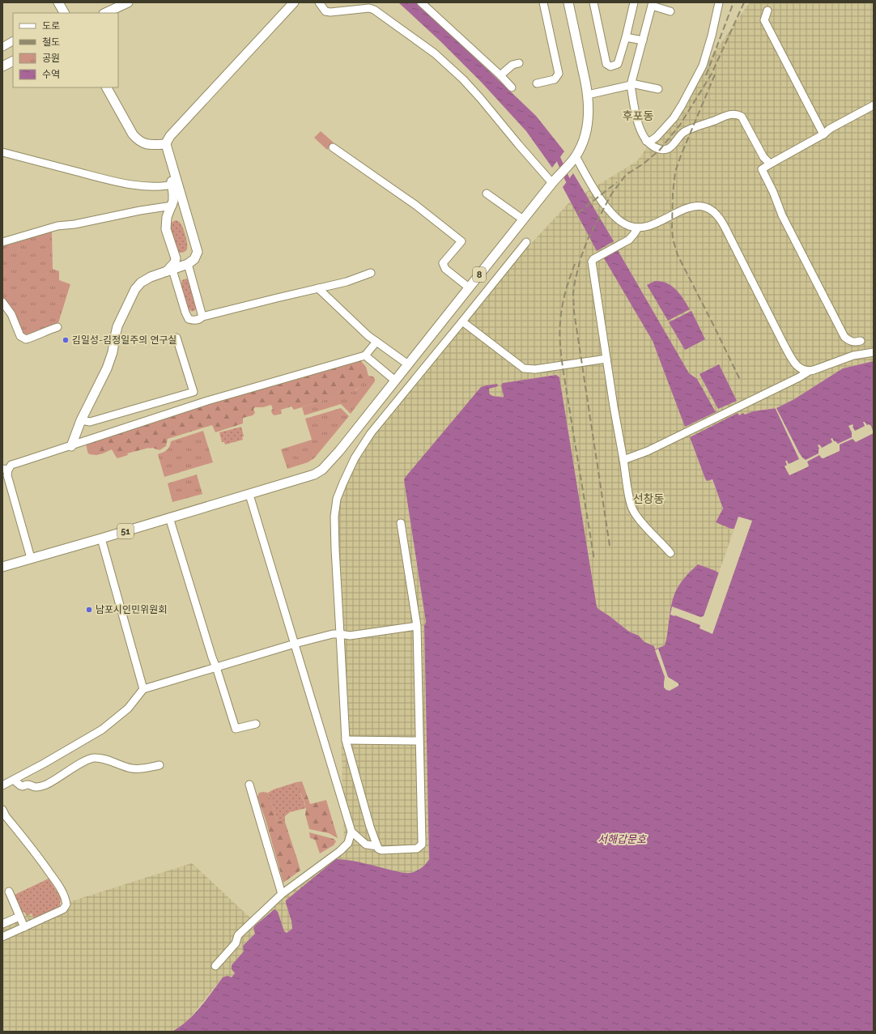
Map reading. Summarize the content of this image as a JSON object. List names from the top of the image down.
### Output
{
  "streets": {
    "main road": ["8", "51"]
  },
  "crossings": [
    ["8", "51"]
  ],
  "districts": ["후포동", "선창동"],
  "water": ["서해갑문호"],
  "places": ["김일성-김정일주의 연구실", "남포시인민위원회"],
  "legend": [
    "도로",
    "철도",
    "공원",
    "수역"
  ]
}
